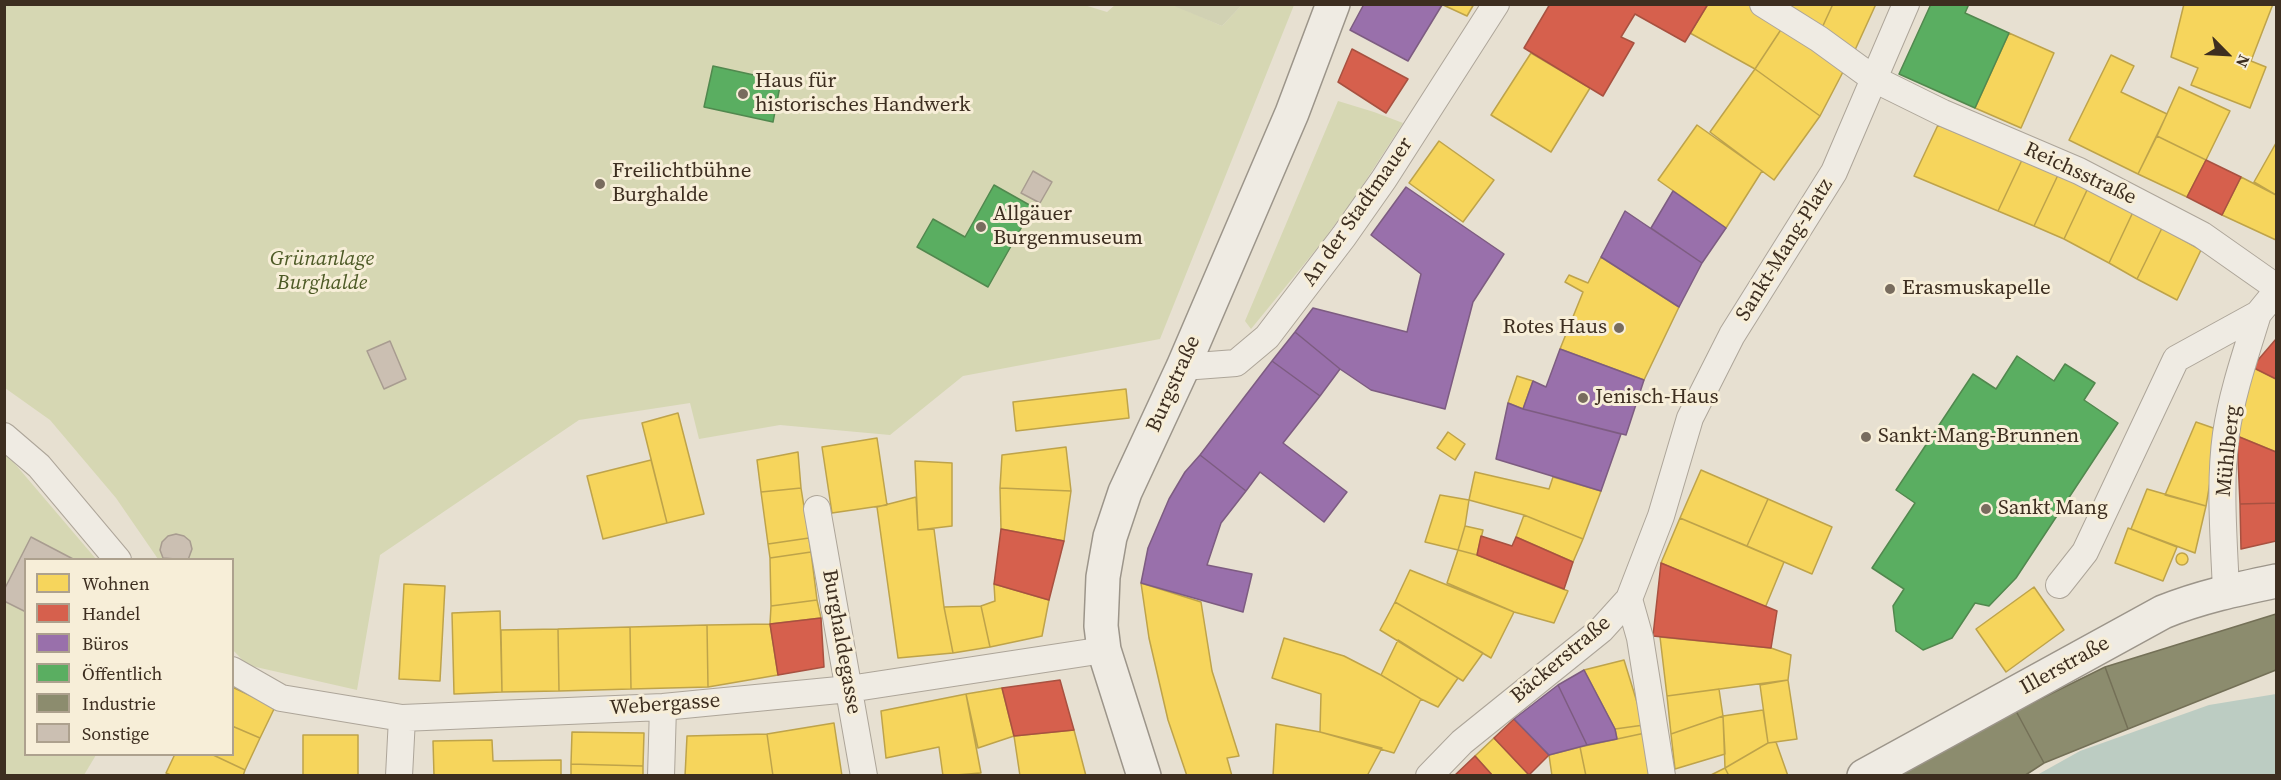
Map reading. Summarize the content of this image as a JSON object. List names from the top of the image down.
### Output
{
  "streets": {
    "street": [
      "Reichsstraße",
      "An der Stadtmauer",
      "Sankt-Mang-Platz",
      "Burgstraße",
      "Mühlberg",
      "Burghaldegasse",
      "Bäckerstraße",
      "Illerstraße",
      "Webergasse"
    ]
  },
  "crossings": [
    ["Reichsstraße", "Sankt-Mang-Platz"],
    ["An der Stadtmauer", "Burgstraße"],
    ["Sankt-Mang-Platz", "Bäckerstraße"],
    ["Burgstraße", "Webergasse"],
    ["Mühlberg", "Illerstraße"],
    ["Burghaldegasse", "Webergasse"]
  ],
  "parks": ["Grünanlage Burghalde"],
  "places": [
    "Haus für historisches Handwerk",
    "Freilichtbühne Burghalde",
    "Allgäuer Burgenmuseum",
    "Erasmuskapelle",
    "Rotes Haus",
    "Jenisch-Haus",
    "Sankt-Mang-Brunnen",
    "Sankt Mang"
  ],
  "legend": [
    "Wohnen",
    "Handel",
    "Büros",
    "Öffentlich",
    "Industrie",
    "Sonstige"
  ],
  "north": "bottom right"
}
